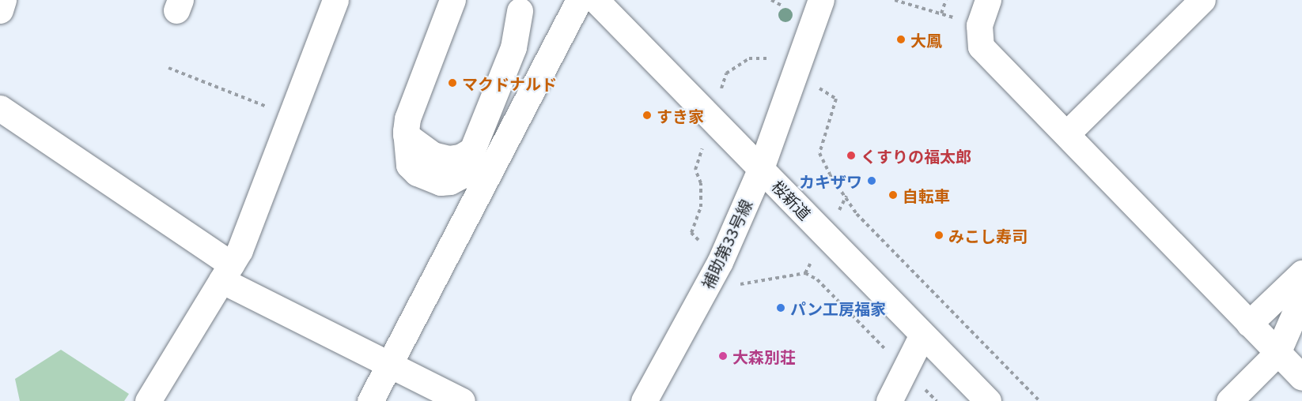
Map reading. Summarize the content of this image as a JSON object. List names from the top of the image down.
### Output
{
  "streets": {
    "street": ["桜新道", "補助第33号線"]
  },
  "crossings": [
    ["桜新道", "補助第33号線"]
  ],
  "places": [
    "大鳳",
    "マクドナルド",
    "すき家",
    "くすりの福太郎",
    "カキザワ",
    "自転車",
    "みこし寿司",
    "パン工房福家",
    "大森別荘"
  ]
}
